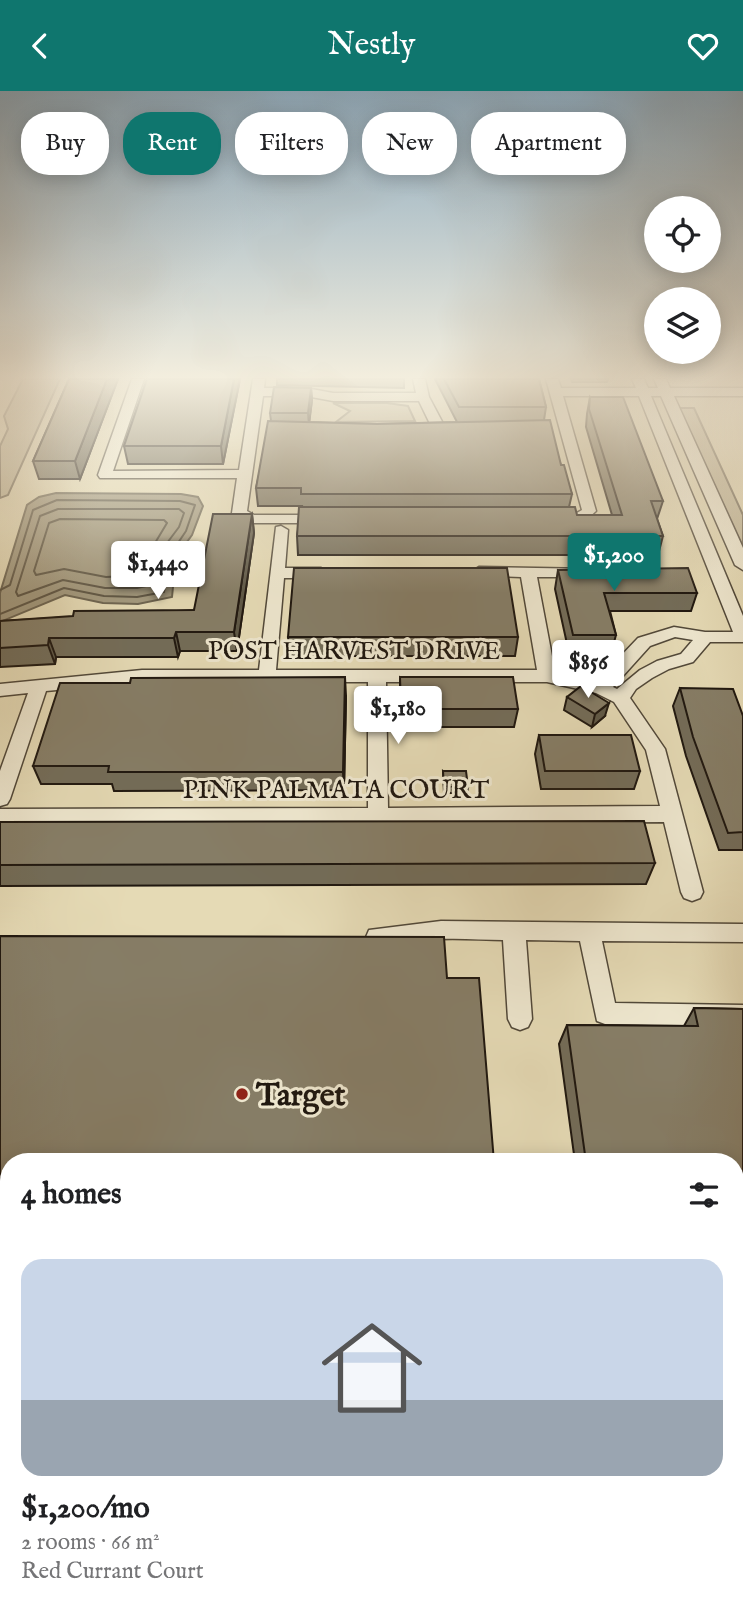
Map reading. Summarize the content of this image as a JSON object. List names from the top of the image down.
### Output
{
  "streets": {
    "street": ["POST HARVEST DRIVE", "PINK PALMATA COURT"]
  },
  "crossings": [
    ["POST HARVEST DRIVE", "PINK PALMATA COURT"]
  ],
  "places": ["Target"],
  "page": {
    "header": "Nestly",
    "chip": [
      "Buy",
      "Rent",
      "Filters",
      "New",
      "Apartment"
    ],
    "price": [
      "$1,200",
      "$1,440",
      "$856",
      "$1,180"
    ],
    "heading": "4 homes",
    "list": [
      {
        "name": "$1,200/mo",
        "note": "2 rooms · 66 m² · Red Currant Court"
      }
    ]
  }
}
